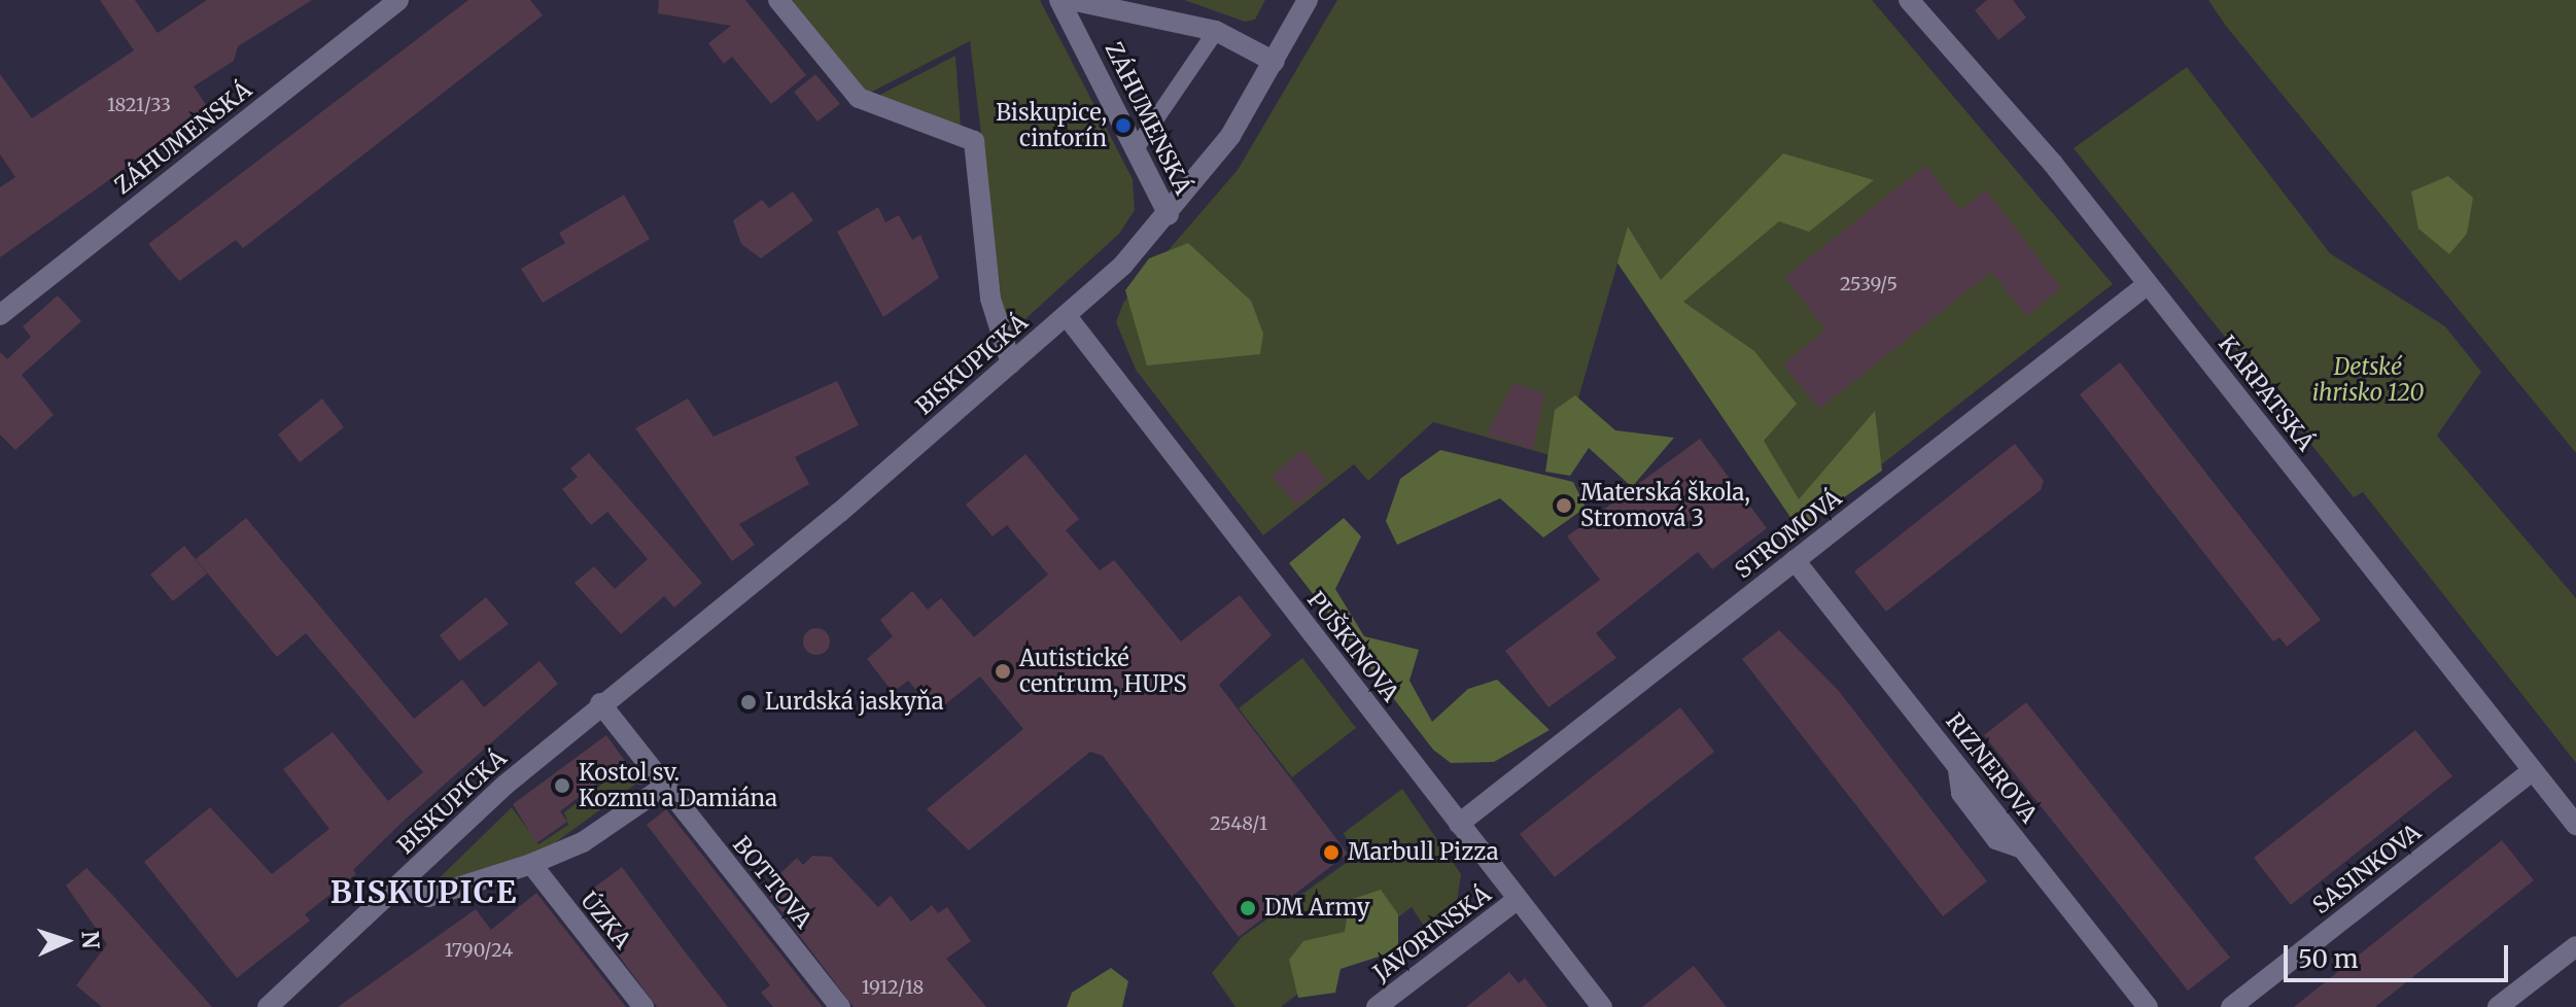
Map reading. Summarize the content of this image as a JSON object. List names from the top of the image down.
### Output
{
  "streets": {
    "street": [
      "ZÁHUMENSKÁ",
      "BISKUPICKÁ",
      "KARPATSKÁ",
      "STROMOVÁ",
      "PUŠKINOVA",
      "RIZNEROVA",
      "SASINKOVA",
      "BOTTOVA",
      "ÚZKA",
      "JAVORINSKÁ"
    ]
  },
  "crossings": [
    ["ZÁHUMENSKÁ", "BISKUPICKÁ"],
    ["BISKUPICKÁ", "PUŠKINOVA"],
    ["KARPATSKÁ", "STROMOVÁ"],
    ["KARPATSKÁ", "SASINKOVA"],
    ["STROMOVÁ", "PUŠKINOVA"],
    ["STROMOVÁ", "RIZNEROVA"],
    ["PUŠKINOVA", "JAVORINSKÁ"]
  ],
  "districts": ["BISKUPICE"],
  "parks": ["Detské ihrisko 120"],
  "places": [
    "Biskupice, cintorín",
    "Materská škola, Stromová 3",
    "Autistické centrum, HUPS",
    "Lurdská jaskyňa",
    "Kostol sv. Kozmu a Damiána",
    "Marbull Pizza",
    "DM Army"
  ],
  "house_numbers": [
    "1821/33",
    "2539/5",
    "2548/1",
    "1790/24",
    "1912/18"
  ],
  "scale_bar": "50 m",
  "north": "right"
}
